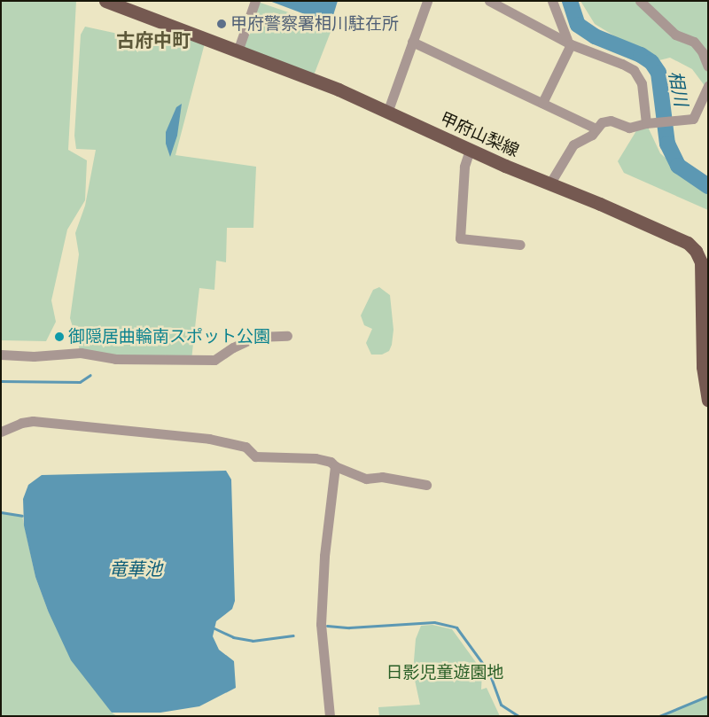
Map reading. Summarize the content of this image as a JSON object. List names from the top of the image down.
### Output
{
  "streets": {
    "main road": ["甲府山梨線"]
  },
  "districts": ["古府中町"],
  "water": ["相川", "竜華池"],
  "parks": ["日影児童遊園地"],
  "places": ["甲府警察署相川駐在所", "御隠居曲輪南スポット公園"]
}
